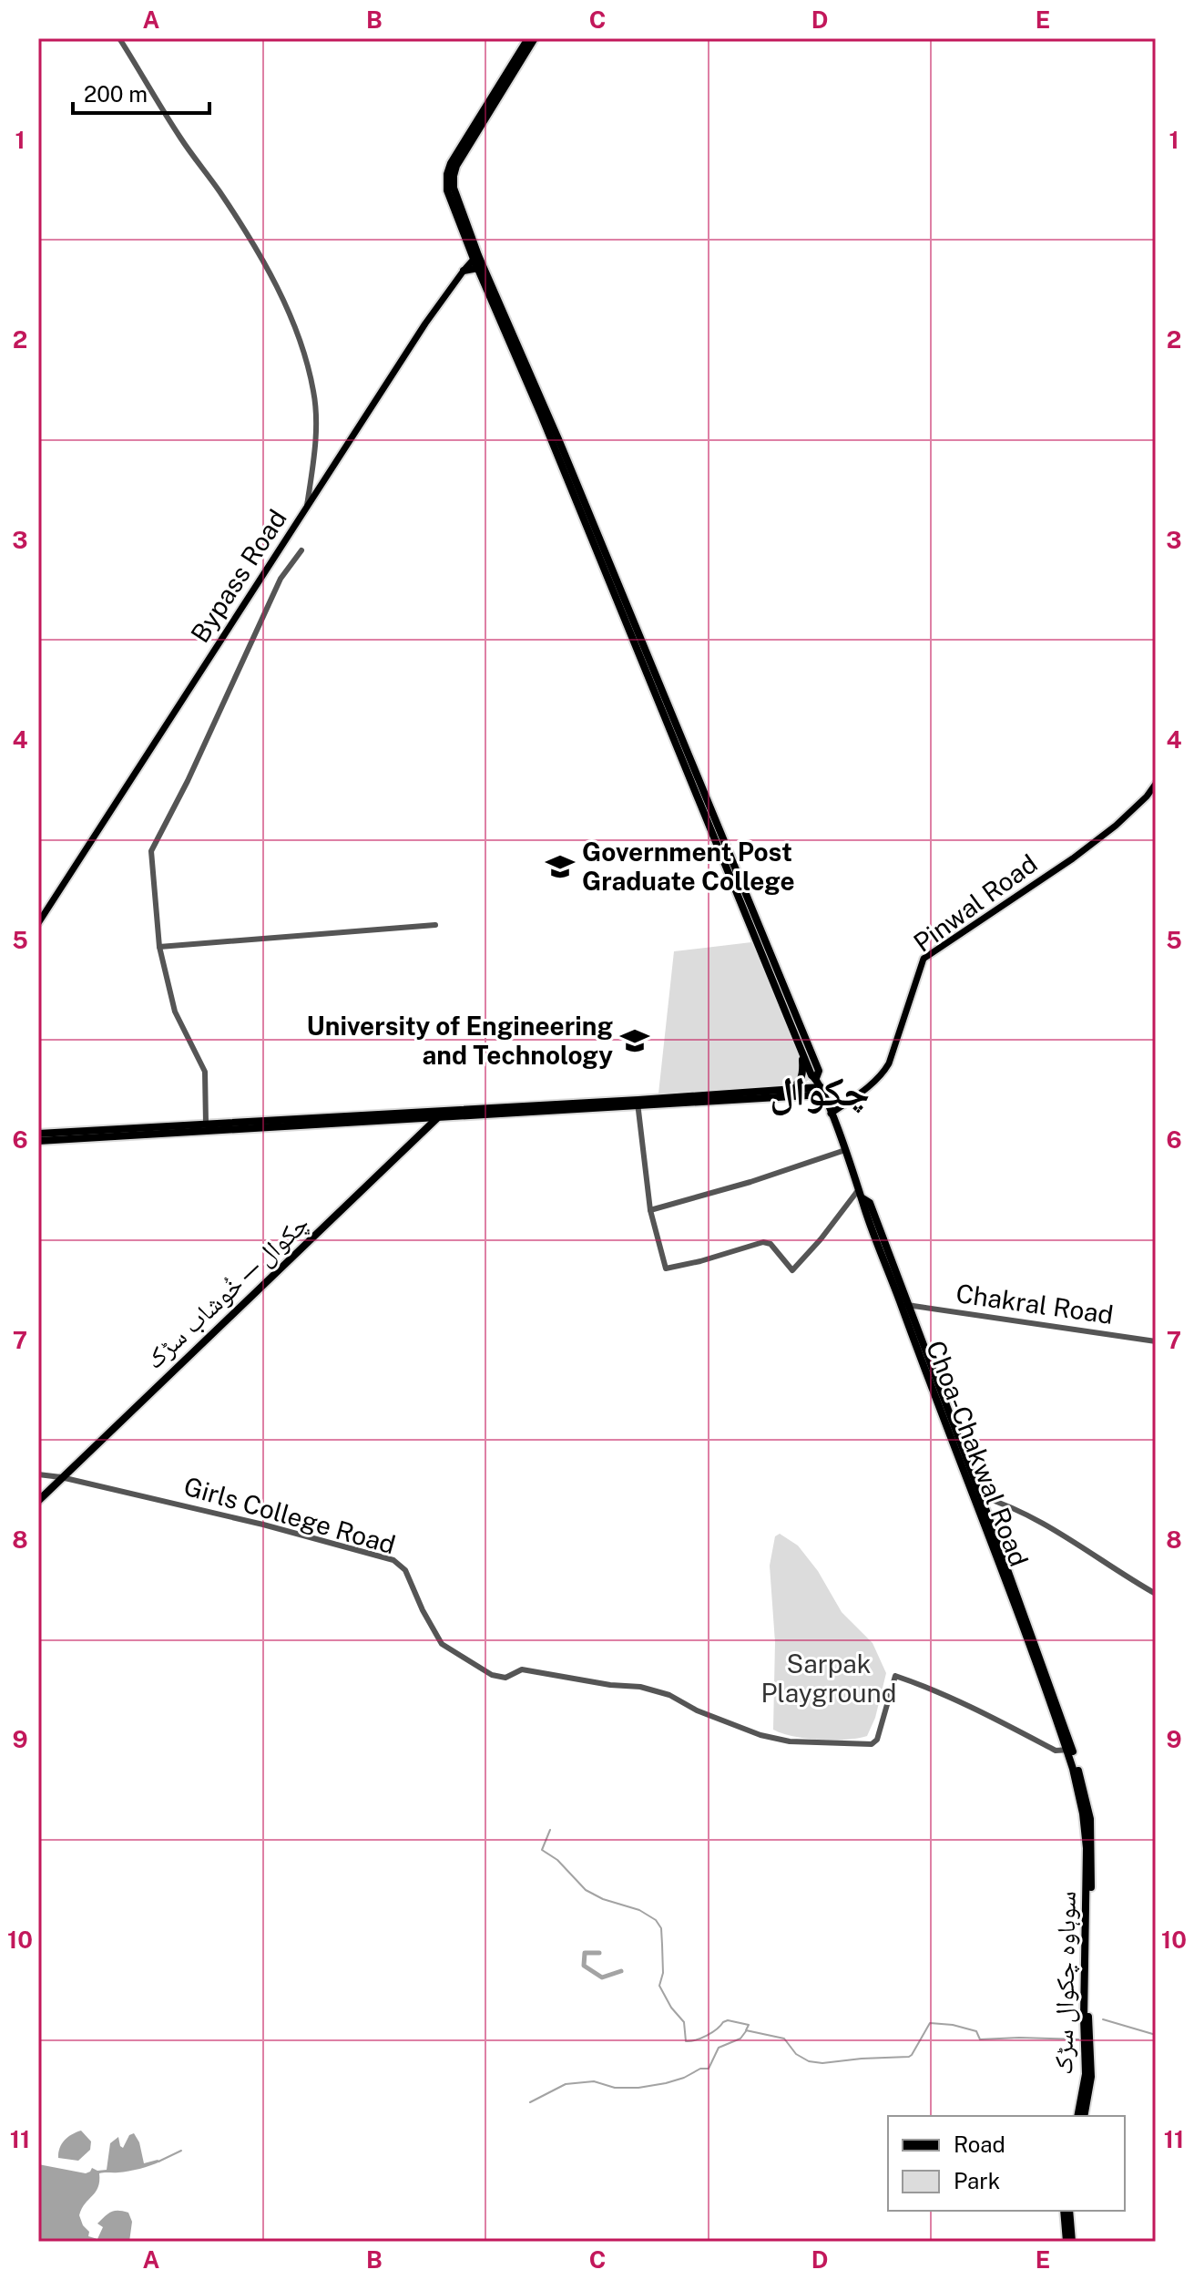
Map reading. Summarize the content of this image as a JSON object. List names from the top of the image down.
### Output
{
  "streets": {
    "highway": ["چکوال—خُوشاب سڑک", "Choa-Chakwal Road", "سوہاوہ چکوال سڑک"],
    "main road": ["Bypass Road", "Pinwal Road"],
    "street": ["Chakral Road", "Girls College Road"]
  },
  "crossings": [
    ["Pinwal Road", "Choa-Chakwal Road"],
    ["چکوال—خُوشاب سڑک", "Girls College Road"],
    ["Girls College Road", "سوہاوہ چکوال سڑک"]
  ],
  "districts": ["چکوال"],
  "parks": ["Sarpak Playground"],
  "places": {
    "school or university": ["Government Post Graduate College", "University of Engineering and Technology"]
  },
  "legend": ["Road", "Park"],
  "scale_bar": "200 m",
  "grid": {
    "columns": [
      "A",
      "B",
      "C",
      "D",
      "E"
    ],
    "rows": [
      "1",
      "2",
      "3",
      "4",
      "5",
      "6",
      "7",
      "8",
      "9",
      "10",
      "11"
    ]
  }
}
